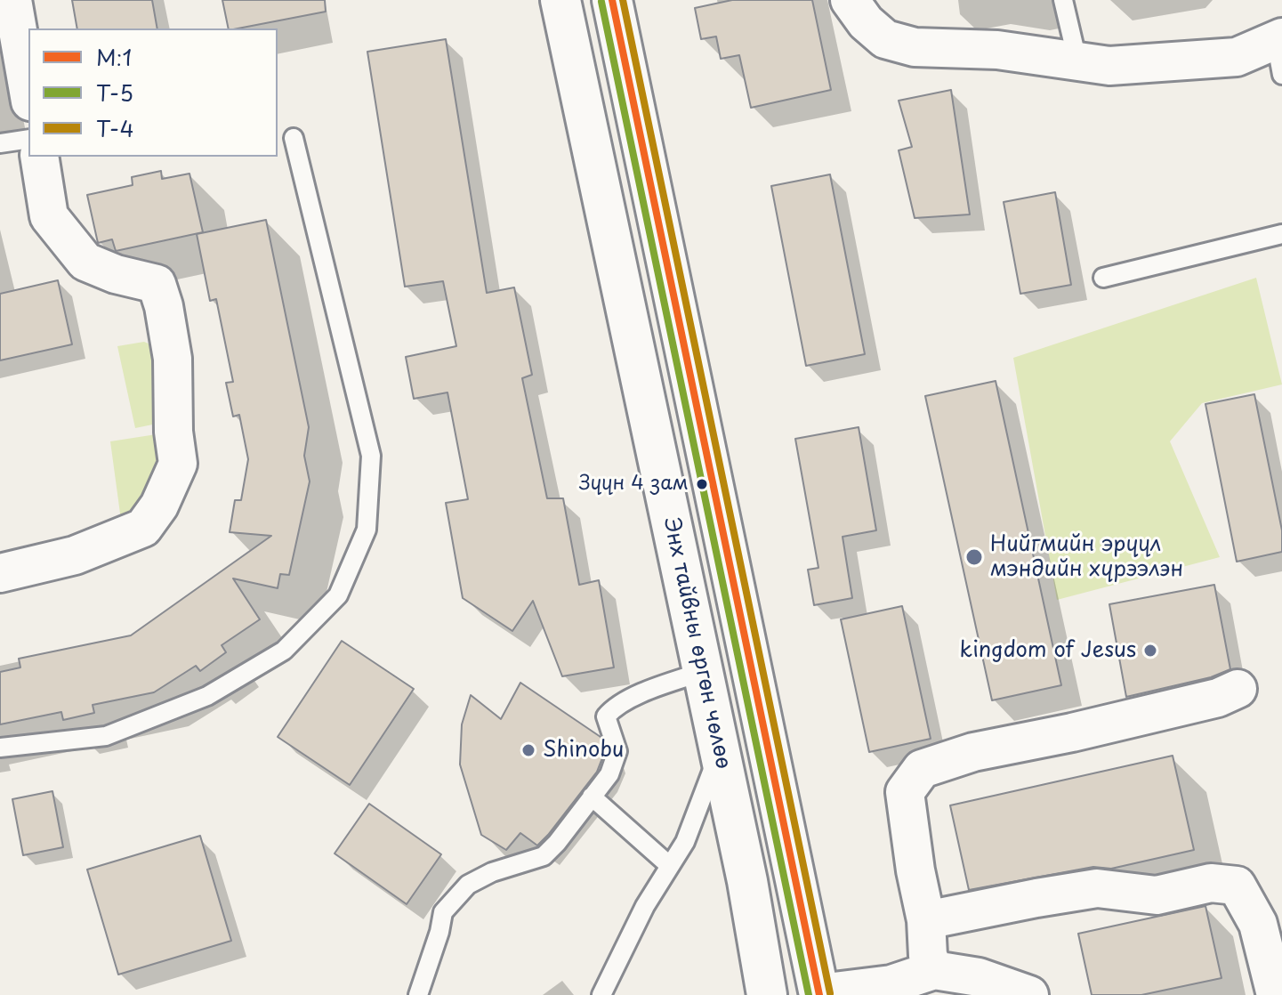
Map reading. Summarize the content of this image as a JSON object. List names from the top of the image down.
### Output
{
  "streets": {
    "highway": ["Энх тайвны өргөн чөлөө"]
  },
  "places": [
    "Зүүн 4 зам",
    "Нийгмийн эрүүл мэндийн хүрээлэн",
    "kingdom of Jesus",
    "Shinobu"
  ],
  "lines": ["transit line М:1", "transit line Т-4", "transit line Т-5"],
  "legend": ["М:1", "Т-5", "Т-4"]
}
